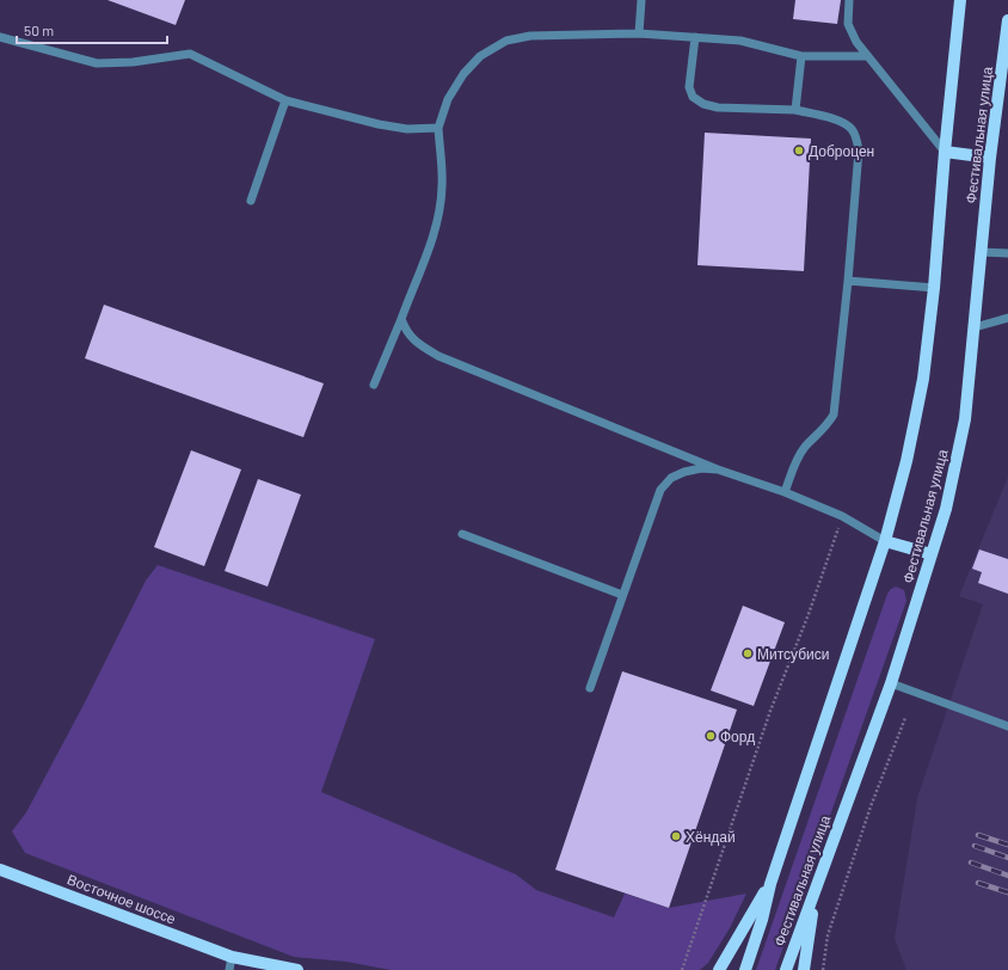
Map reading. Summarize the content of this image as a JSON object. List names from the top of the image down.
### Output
{
  "streets": {
    "main road": ["Фестивальная улица", "Восточное шоссе"]
  },
  "places": [
    "Доброцен",
    "Митсубиси",
    "Форд",
    "Хёндай"
  ],
  "scale_bar": "50 m"
}
